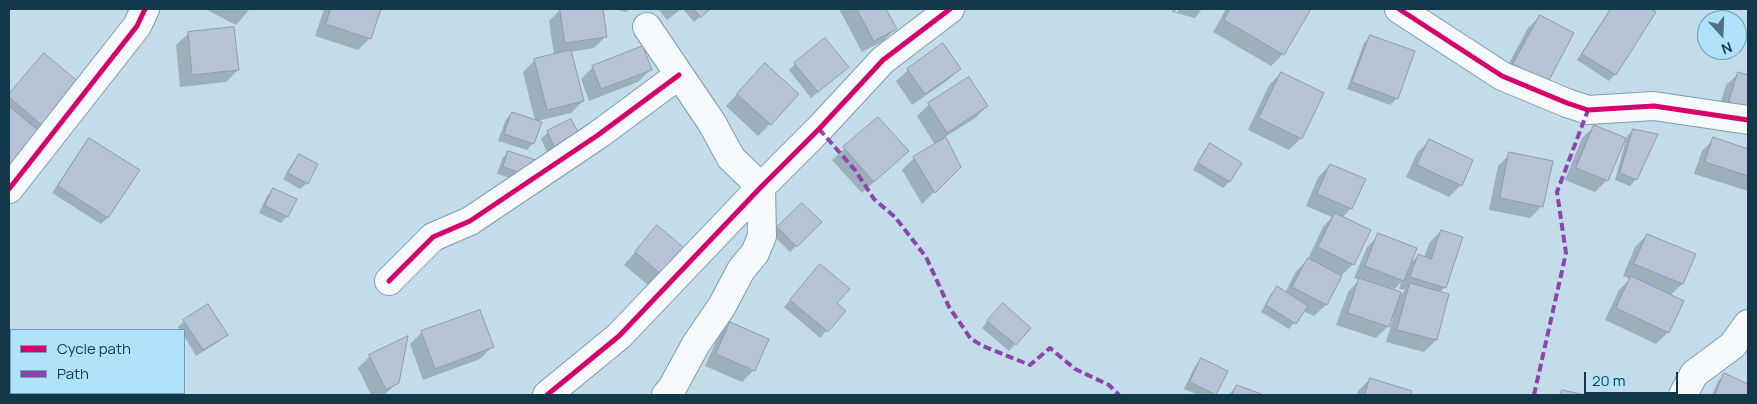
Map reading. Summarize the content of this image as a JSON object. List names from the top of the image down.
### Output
{
  "legend": ["Cycle path", "Path"],
  "scale_bar": "20 m",
  "north": "bottom"
}
